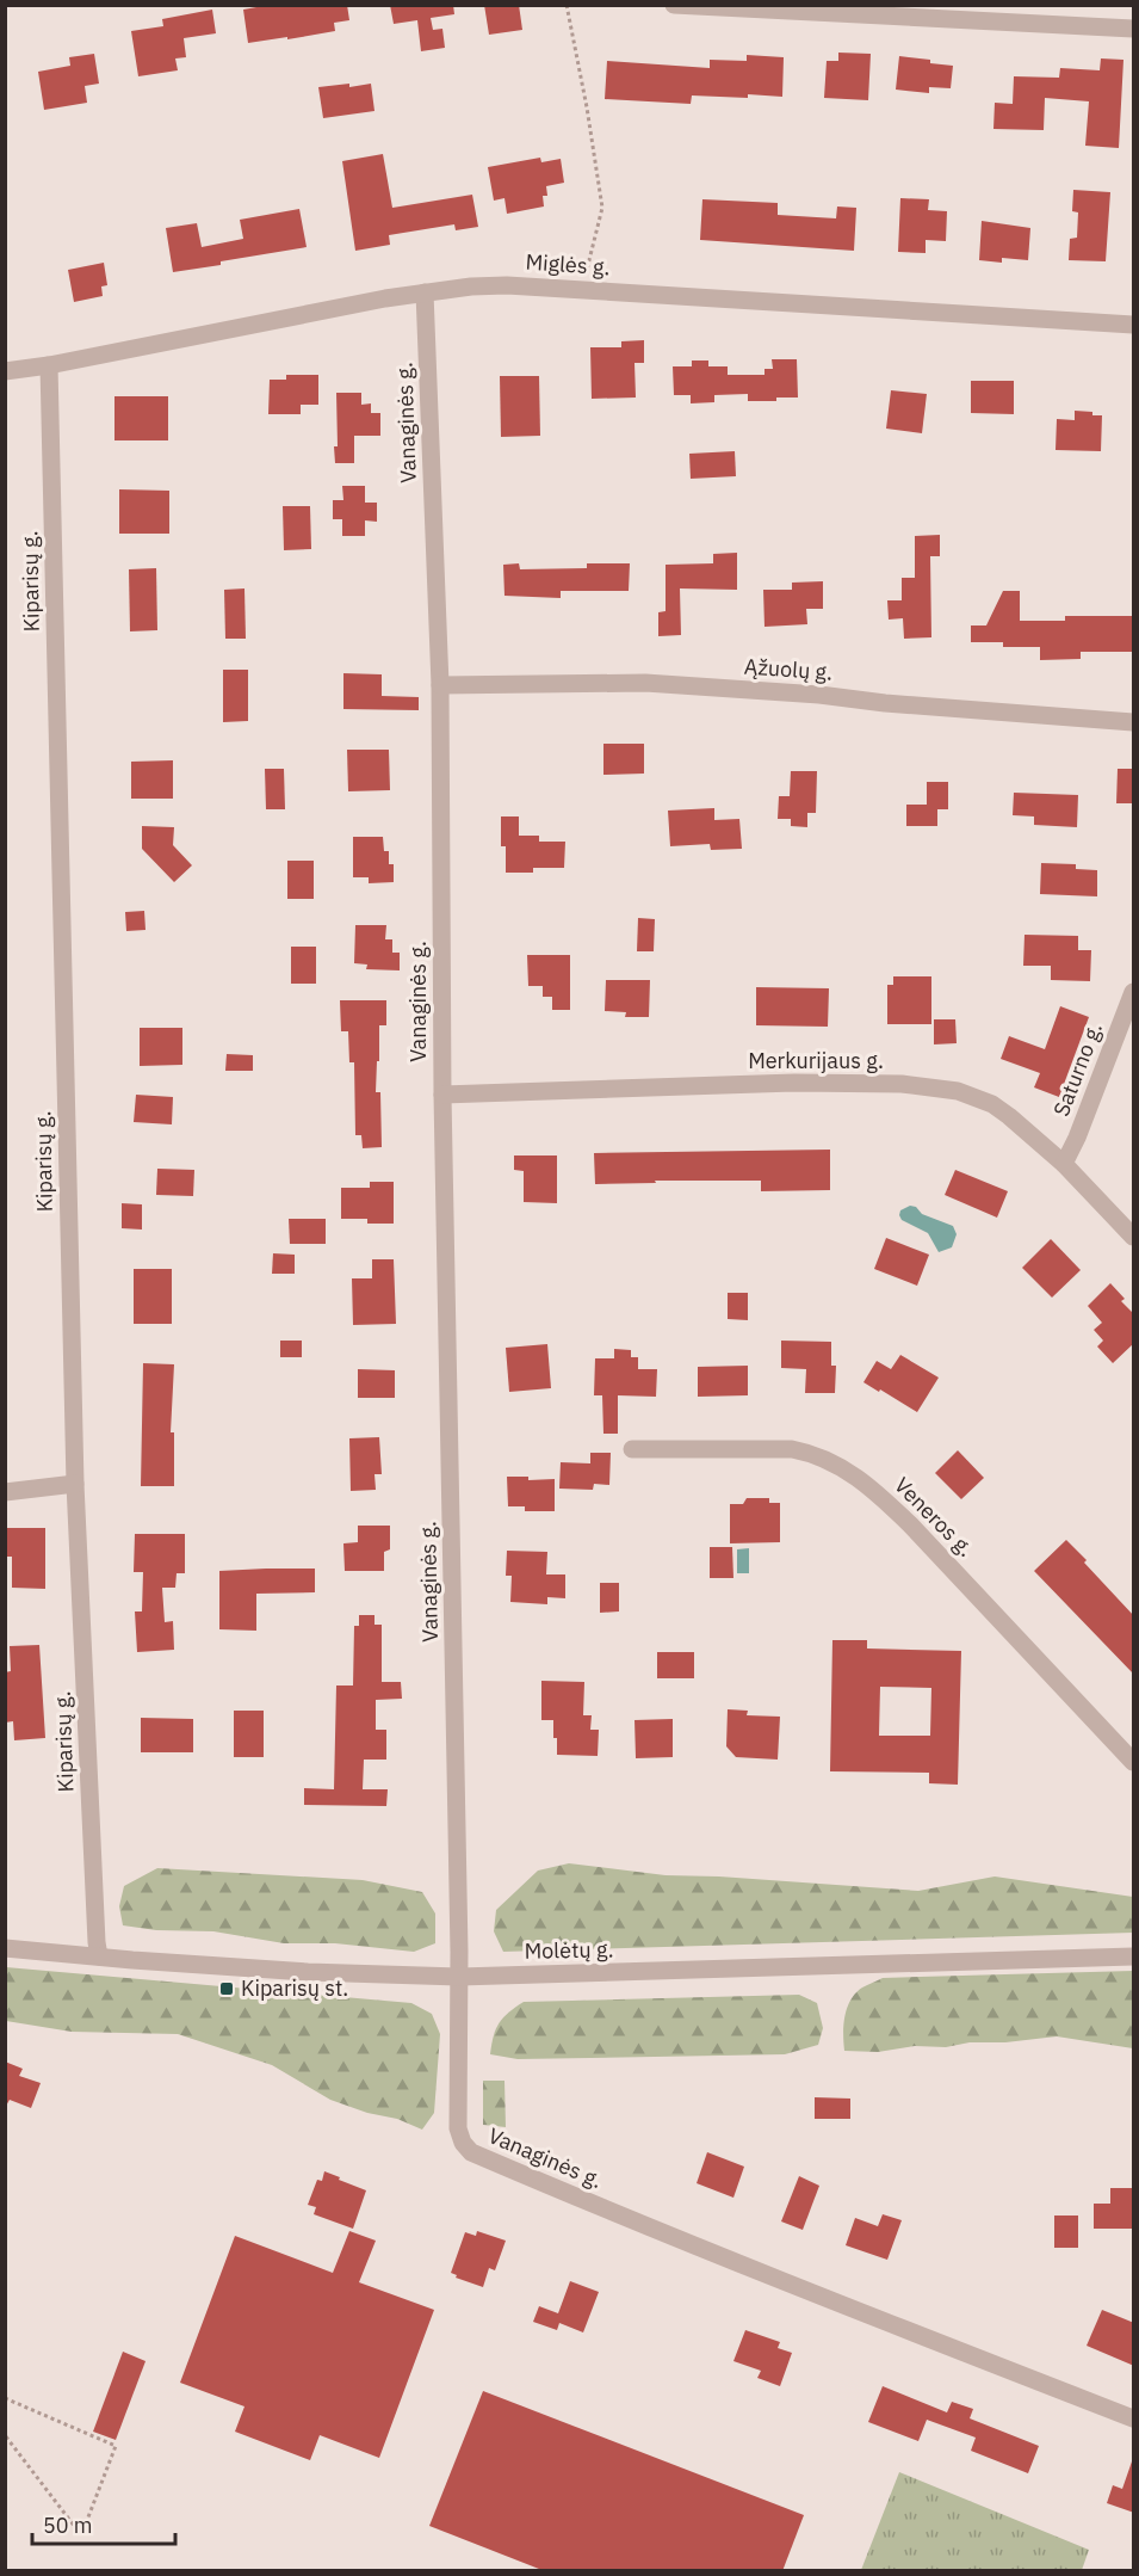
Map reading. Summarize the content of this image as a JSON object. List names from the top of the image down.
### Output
{
  "streets": {
    "street": [
      "Miglės g.",
      "Vanaginės g.",
      "Kiparisų g.",
      "Ąžuolų g.",
      "Merkurijaus g.",
      "Saturno g.",
      "Veneros g.",
      "Molėtų g."
    ]
  },
  "crossings": [
    ["Miglės g.", "Vanaginės g."],
    ["Miglės g.", "Kiparisų g."],
    ["Vanaginės g.", "Ąžuolų g."],
    ["Vanaginės g.", "Merkurijaus g."],
    ["Vanaginės g.", "Molėtų g."],
    ["Kiparisų g.", "Molėtų g."],
    ["Merkurijaus g.", "Saturno g."]
  ],
  "places": {
    "transit": ["Kiparisų st."]
  },
  "scale_bar": "50 m"
}
